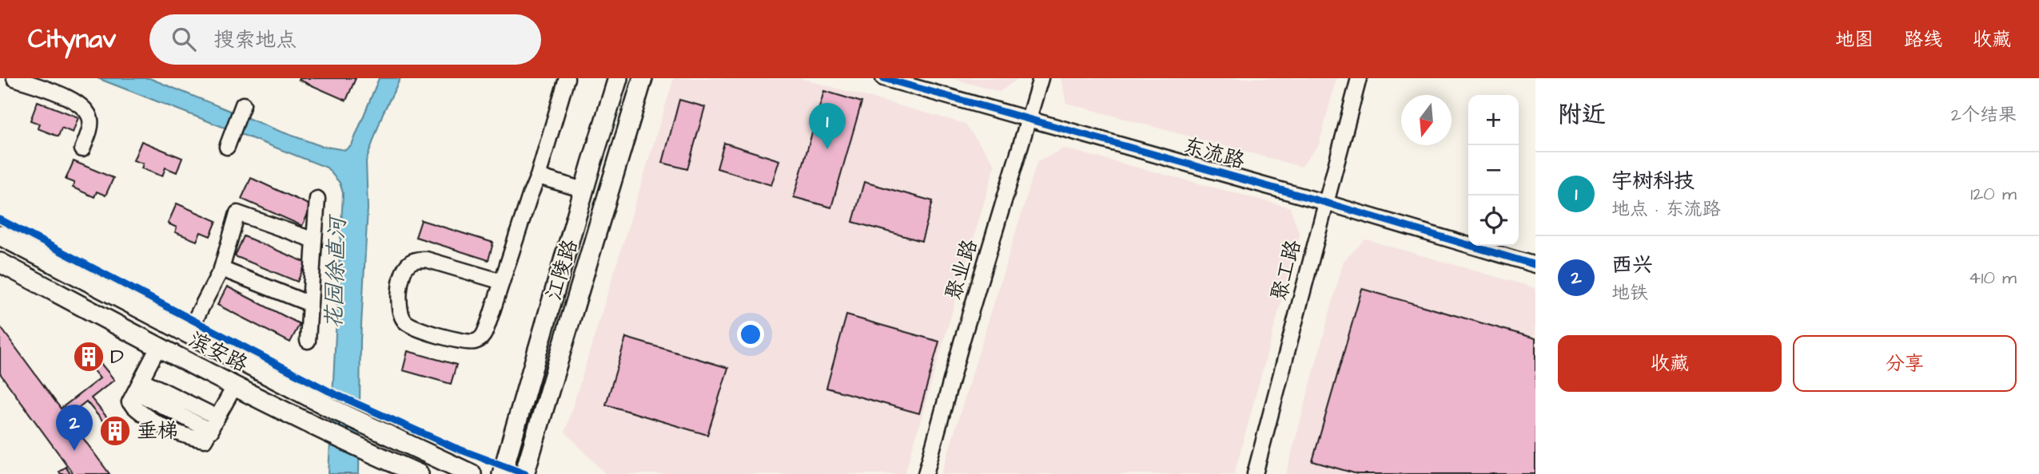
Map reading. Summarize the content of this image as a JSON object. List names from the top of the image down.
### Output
{
  "streets": {
    "main road": ["江陵路", "滨安路"],
    "street": ["东流路", "聚业路", "聚工路"]
  },
  "crossings": [
    ["东流路", "聚业路"],
    ["东流路", "聚工路"]
  ],
  "water": ["花园徐直河"],
  "places": {
    "building": ["D", "垂梯"]
  },
  "north": "bottom",
  "page": {
    "header": "Citynav",
    "search": "搜索地点",
    "nav": ["地图", "路线", "收藏"],
    "heading": ["附近", "2个结果"],
    "map_buttons": ["+", "−"],
    "pins": ["1", "2"],
    "list": [
      {
        "mark": "1",
        "name": "宇树科技",
        "note": "地点 · 东流路",
        "value": "120 m"
      },
      {
        "mark": "2",
        "name": "西兴",
        "note": "地铁",
        "value": "410 m"
      }
    ],
    "buttons": ["收藏", "分享"]
  }
}
